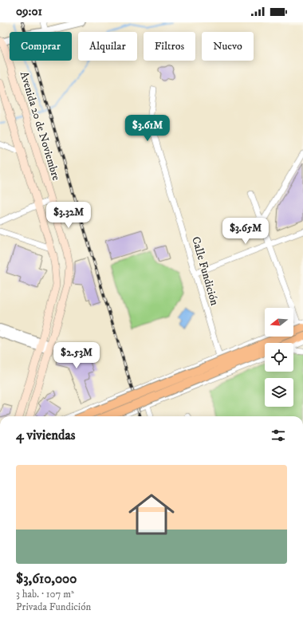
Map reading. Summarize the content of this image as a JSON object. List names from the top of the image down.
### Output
{
  "streets": {
    "main road": ["Avenida 20 de Noviembre"],
    "street": ["Calle Fundición"]
  },
  "north": "left",
  "page": {
    "status": "09:01",
    "chip": [
      "Comprar",
      "Alquilar",
      "Filtros",
      "Nuevo"
    ],
    "price": [
      "$3.61M",
      "$3.32M",
      "$3.65M",
      "$2.53M"
    ],
    "heading": "4 viviendas",
    "list": [
      {
        "name": "$3,610,000",
        "note": "3 hab. · 107 m² · Privada Fundición"
      }
    ]
  }
}
